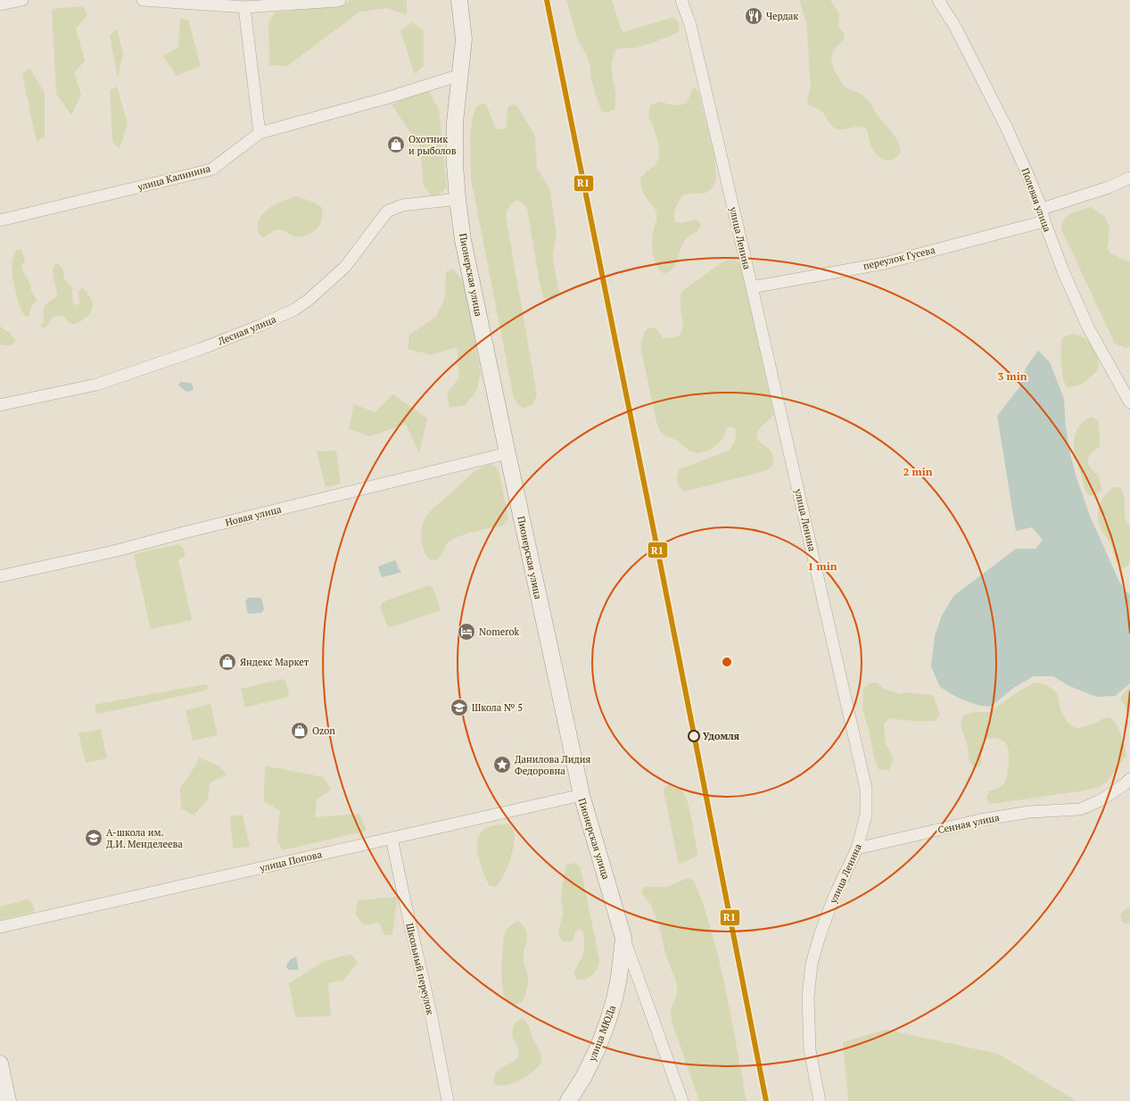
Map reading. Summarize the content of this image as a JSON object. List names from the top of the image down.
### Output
{
  "streets": {
    "street": [
      "улица Калинина",
      "Полевая улица",
      "улица Ленина",
      "переулок Гусева",
      "Пионерская улица",
      "Лесная улица",
      "Новая улица",
      "Сенная улица",
      "улица Попова",
      "Школьный переулок",
      "улица МЮДа"
    ]
  },
  "crossings": [
    ["улица Калинина", "Пионерская улица"],
    ["Полевая улица", "переулок Гусева"],
    ["улица Ленина", "переулок Гусева"],
    ["улица Ленина", "Сенная улица"],
    ["Пионерская улица", "Лесная улица"],
    ["Пионерская улица", "Новая улица"],
    ["Пионерская улица", "улица Попова"],
    ["Пионерская улица", "улица МЮДа"],
    ["улица Попова", "Школьный переулок"]
  ],
  "places": {
    "restaurant": ["Чердак"],
    "shop": ["Охотник и рыболов", "Яндекс Маркет", "Ozon"],
    "hotel": ["Nomerok"],
    "school or university": ["Школа № 5", "А-школа им. Д.И. Менделеева"],
    "other": ["Удомля"],
    "place": ["Данилова Лидия Федоровна"]
  },
  "lines": ["transit line R1"],
  "rings": ["3 min", "2 min", "1 min"]
}
